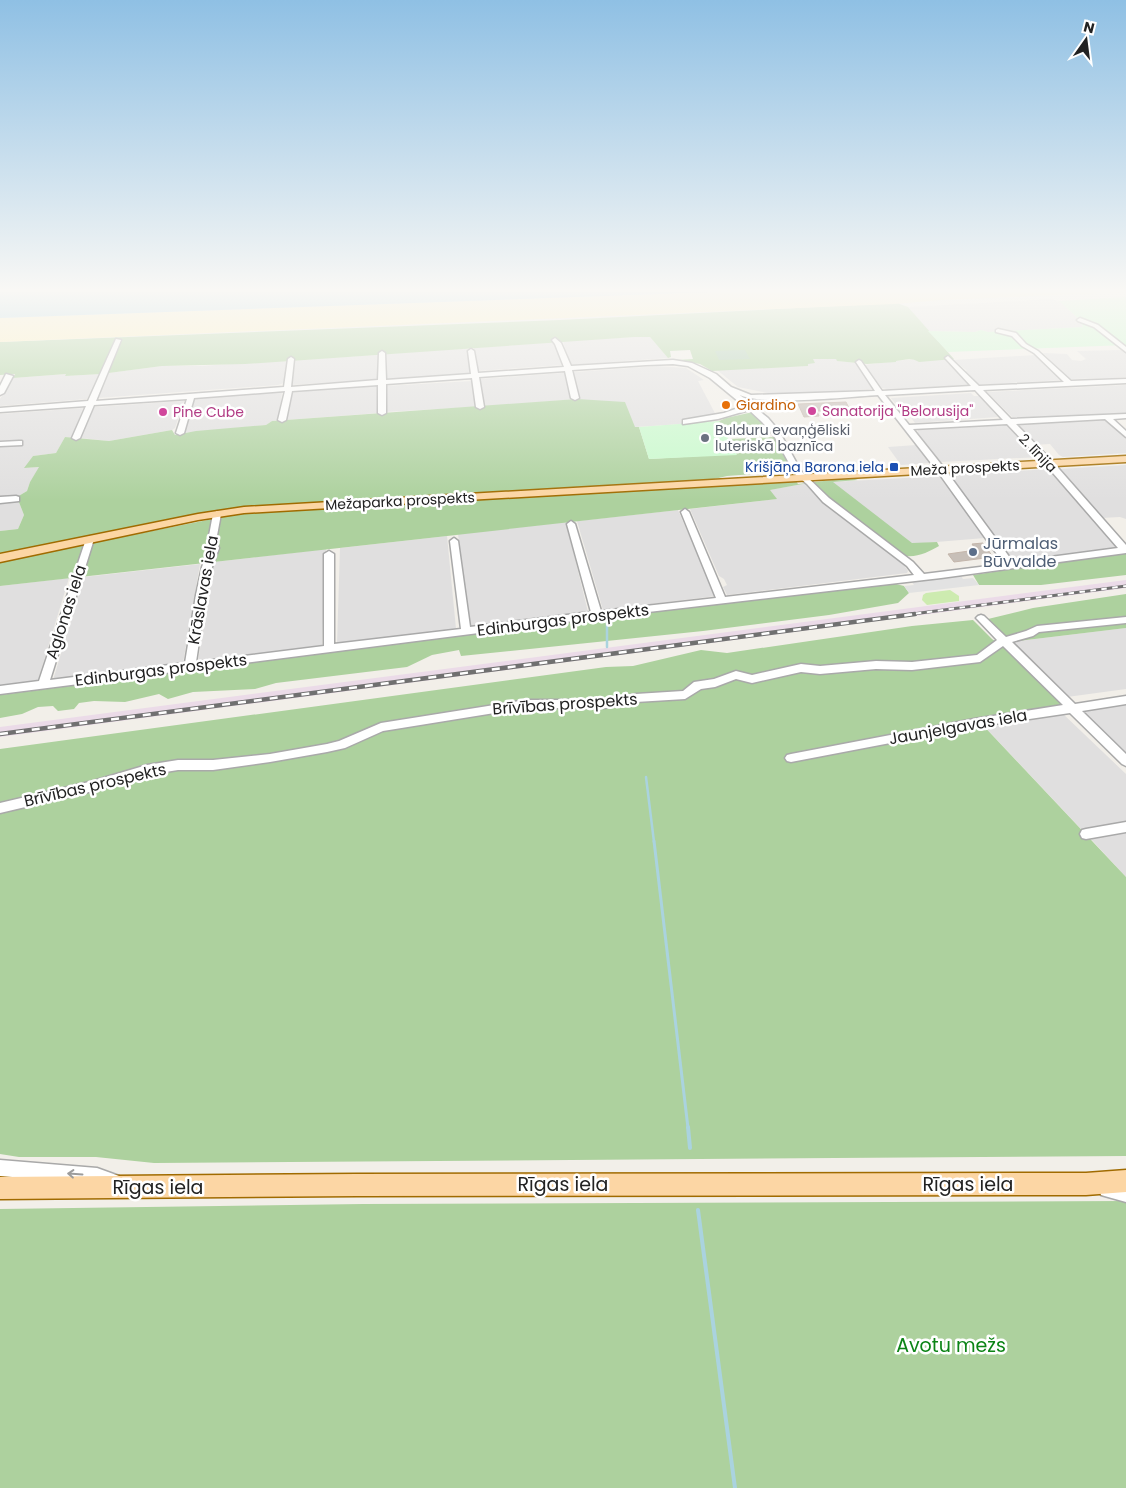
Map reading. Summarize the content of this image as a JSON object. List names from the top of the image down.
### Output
{
  "streets": {
    "main road": ["Meža prospekts", "Mežaparka prospekts", "Rīgas iela"],
    "street": [
      "2. līnija",
      "Krāslavas iela",
      "Aglonas iela",
      "Edinburgas prospekts",
      "Brīvības prospekts",
      "Jaunjelgavas iela"
    ]
  },
  "crossings": [
    ["2. līnija", "Meža prospekts"],
    ["2. līnija", "Edinburgas prospekts"],
    ["Meža prospekts", "Mežaparka prospekts"],
    ["Mežaparka prospekts", "Krāslavas iela"],
    ["Mežaparka prospekts", "Aglonas iela"],
    ["Krāslavas iela", "Edinburgas prospekts"],
    ["Aglonas iela", "Edinburgas prospekts"]
  ],
  "parks": ["Avotu mežs"],
  "places": {
    "other": [
      "Giardino",
      "Sanatorija \"Belorusija\"",
      "Pine Cube",
      "Bulduru evaņģēliski luteriskā baznīca",
      "Jūrmalas Būvvalde"
    ],
    "transit": ["Krišjāņa Barona iela"]
  },
  "north": "top"
}
